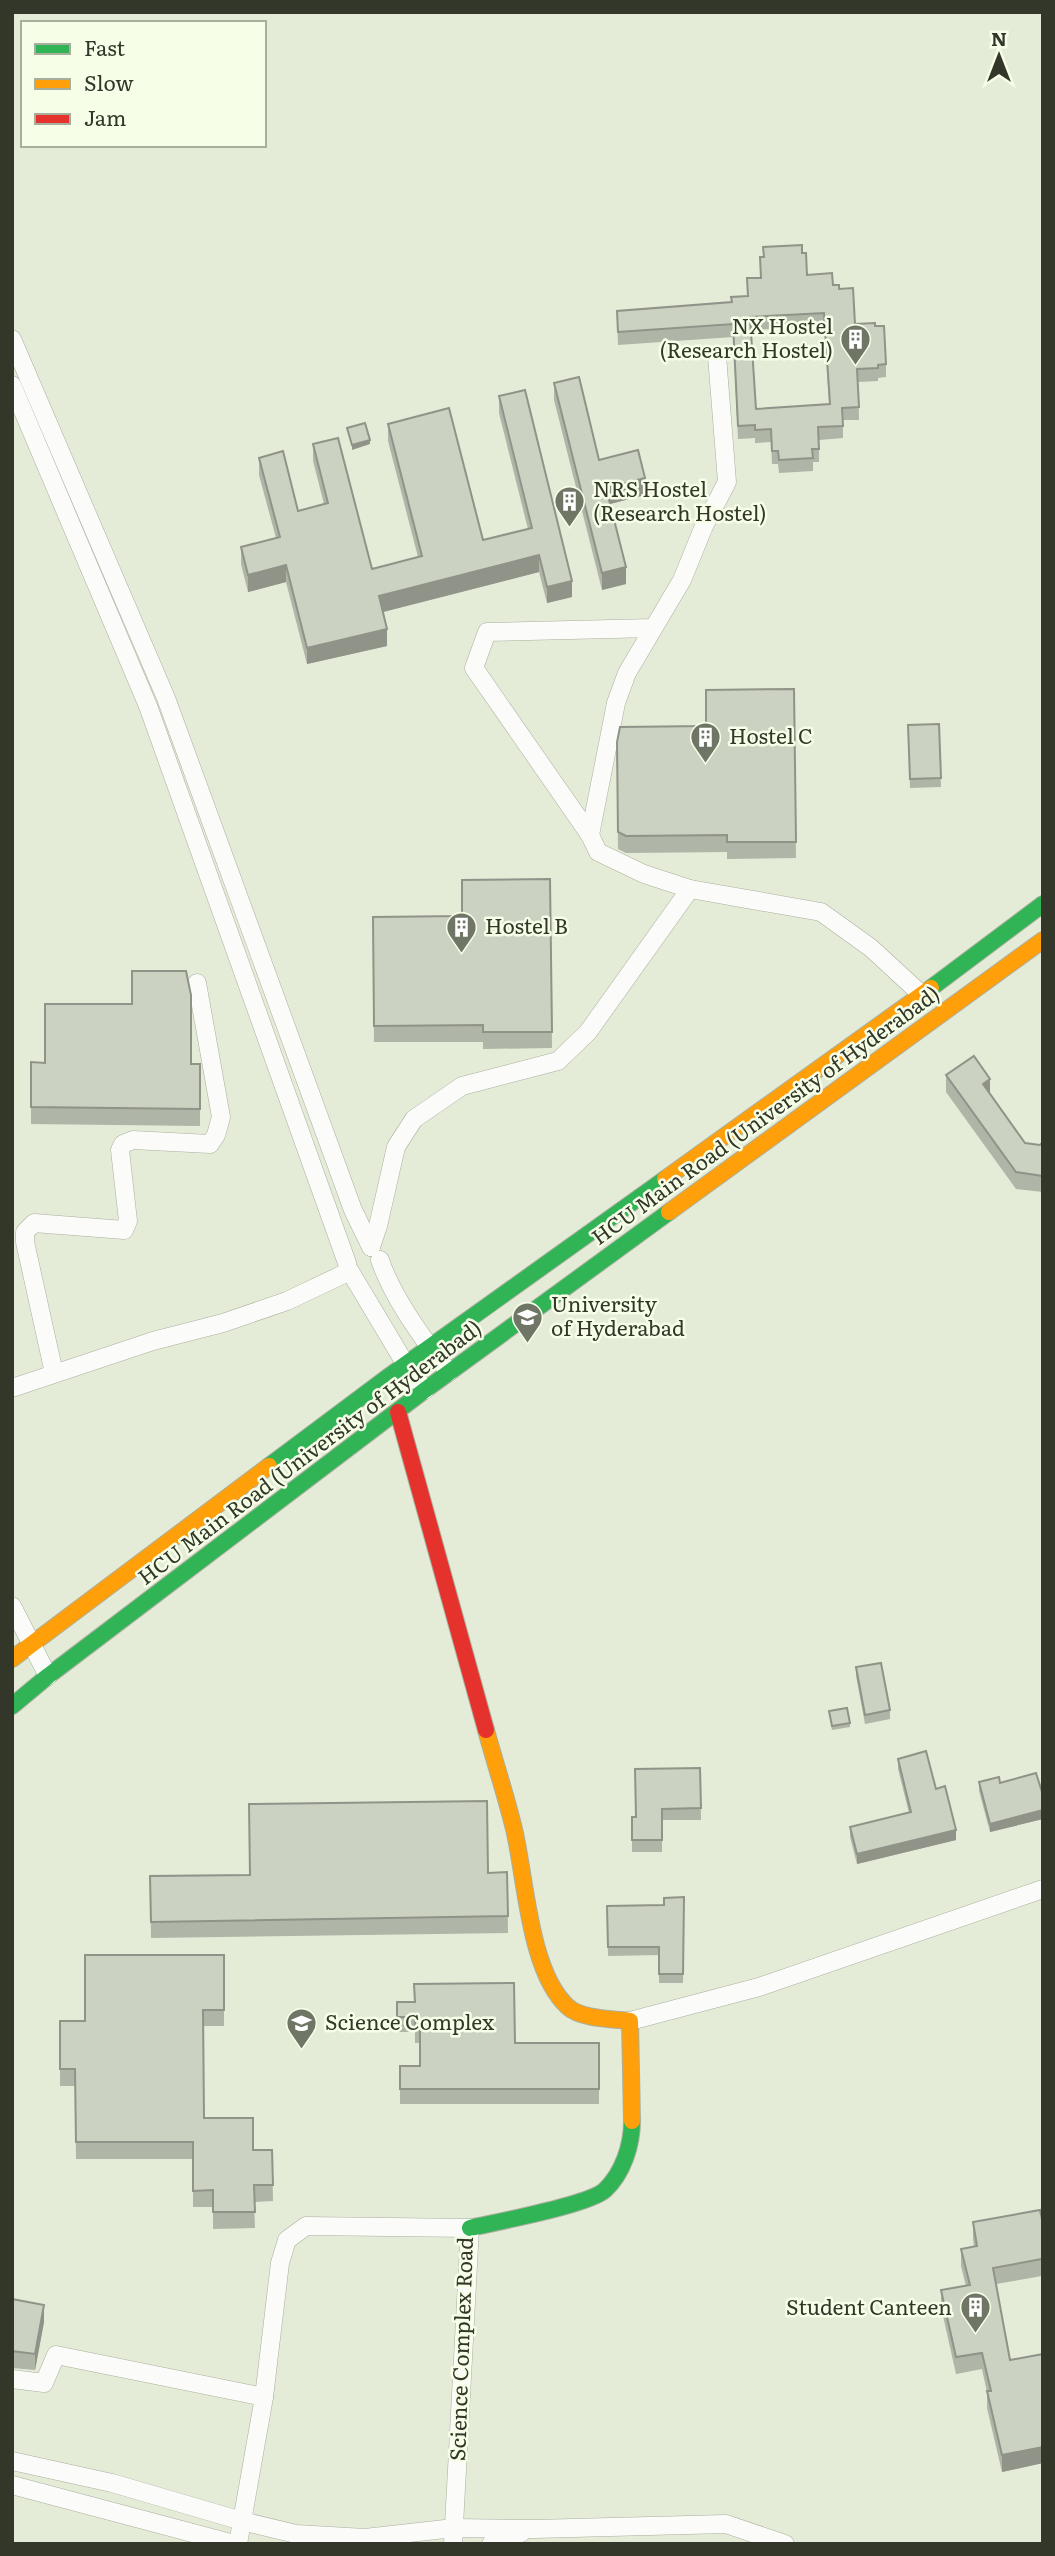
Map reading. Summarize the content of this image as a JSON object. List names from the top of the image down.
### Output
{
  "streets": {
    "street": ["HCU Main Road (University of Hyderabad)", "Science Complex Road"]
  },
  "places": {
    "building": [
      "NX Hostel (Research Hostel)",
      "NRS Hostel (Research Hostel)",
      "Hostel C",
      "Hostel B",
      "Student Canteen"
    ],
    "school or university": ["University of Hyderabad", "Science Complex"]
  },
  "legend": ["Fast", "Slow", "Jam"],
  "north": "top"
}
